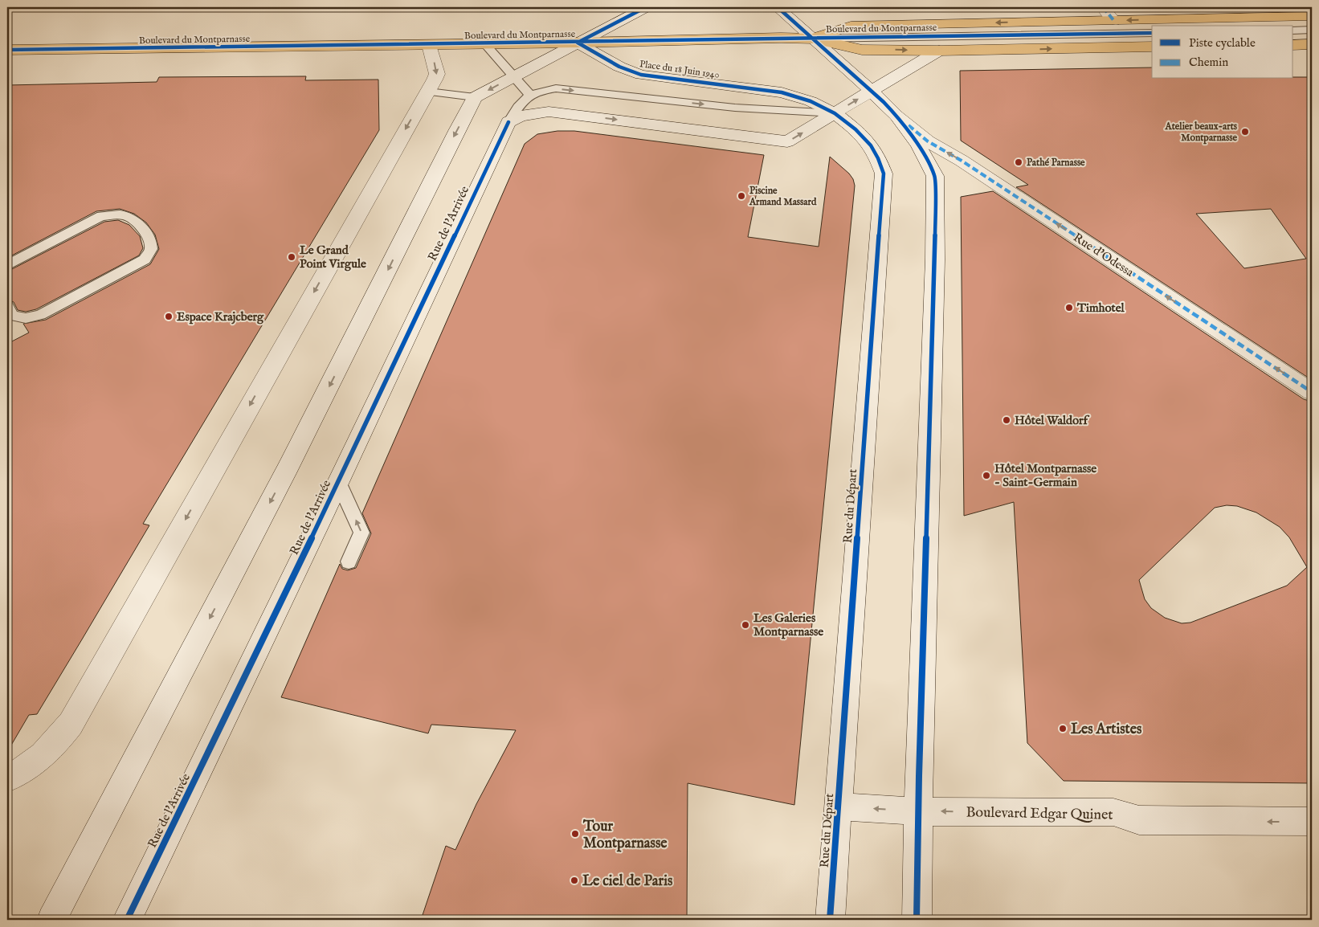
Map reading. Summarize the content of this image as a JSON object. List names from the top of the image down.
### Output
{
  "streets": {
    "main road": [
      "Boulevard du Montparnasse",
      "Place du 18 Juin 1940",
      "Rue de l'Arrivée",
      "Rue d'Odessa",
      "Rue du Départ",
      "Boulevard Edgar Quinet"
    ]
  },
  "crossings": [
    ["Boulevard du Montparnasse", "Place du 18 Juin 1940"],
    ["Place du 18 Juin 1940", "Rue du Départ"],
    ["Rue du Départ", "Boulevard Edgar Quinet"]
  ],
  "one_way": ["Rue d'Odessa", "Boulevard Edgar Quinet"],
  "places": [
    "Atelier beaux-arts Montparnasse",
    "Pathé Parnasse",
    "Piscine Armand Massard",
    "Le Grand Point Virgule",
    "Timhotel",
    "Espace Krajcberg",
    "Hôtel Waldorf",
    "Hôtel Montparnasse - Saint-Germain",
    "Les Galeries Montparnasse",
    "Les Artistes",
    "Tour Montparnasse",
    "Le ciel de Paris"
  ],
  "legend": ["Piste cyclable", "Chemin"]
}
